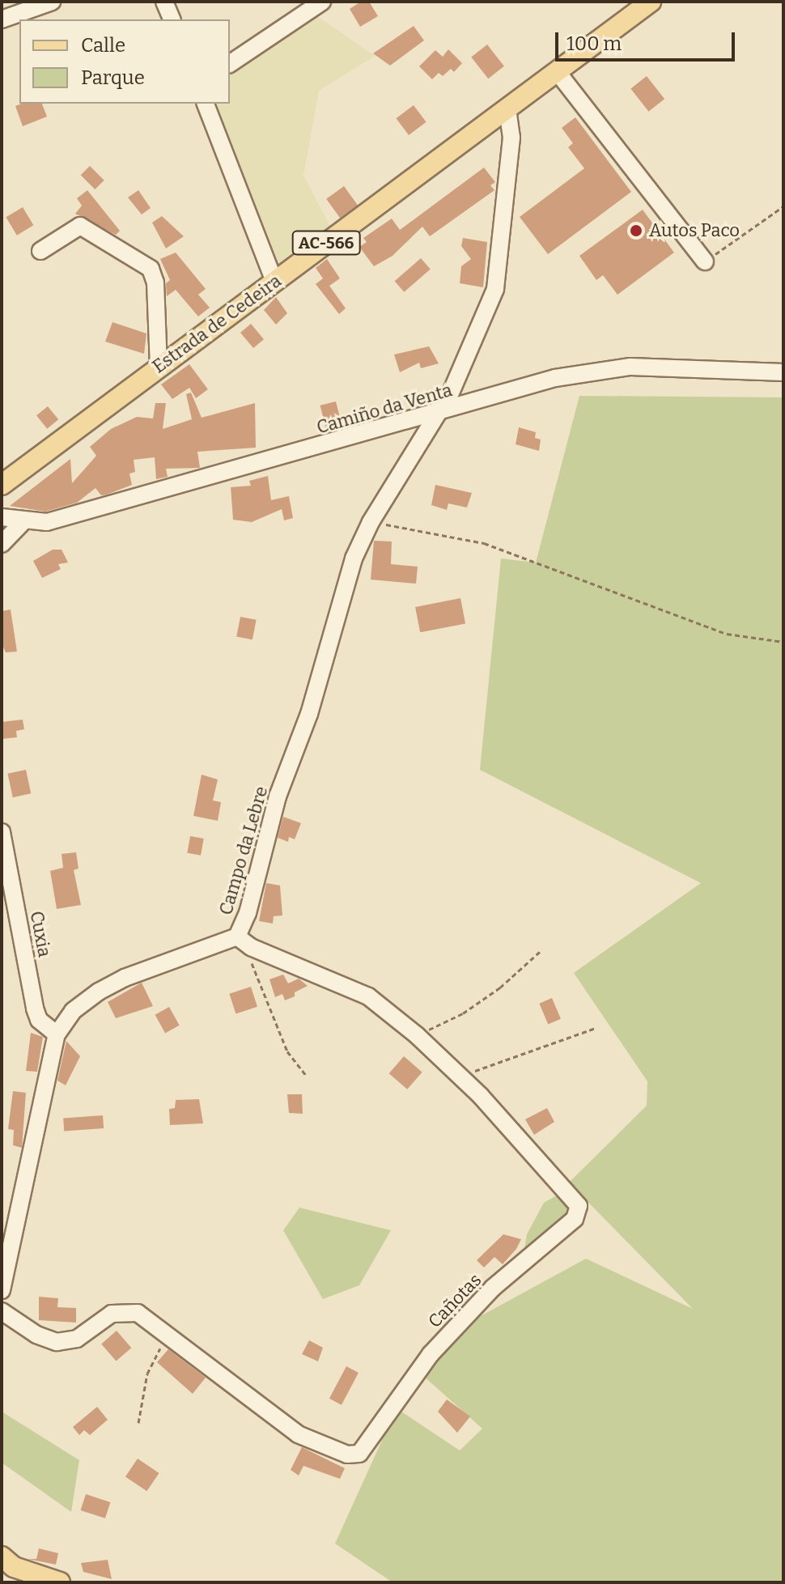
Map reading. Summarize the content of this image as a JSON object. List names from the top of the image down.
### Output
{
  "streets": {
    "main road": ["AC-566", "Estrada de Cedeira"],
    "street": [
      "Camiño da Venta",
      "Campo da Lebre",
      "Cuxia",
      "Cañotas"
    ]
  },
  "crossings": [
    ["Estrada de Cedeira", "Campo da Lebre"],
    ["Camiño da Venta", "Campo da Lebre"],
    ["Campo da Lebre", "Cuxia"],
    ["Campo da Lebre", "Cañotas"]
  ],
  "places": ["Autos Paco"],
  "legend": ["Calle", "Parque"],
  "scale_bar": "100 m"
}
